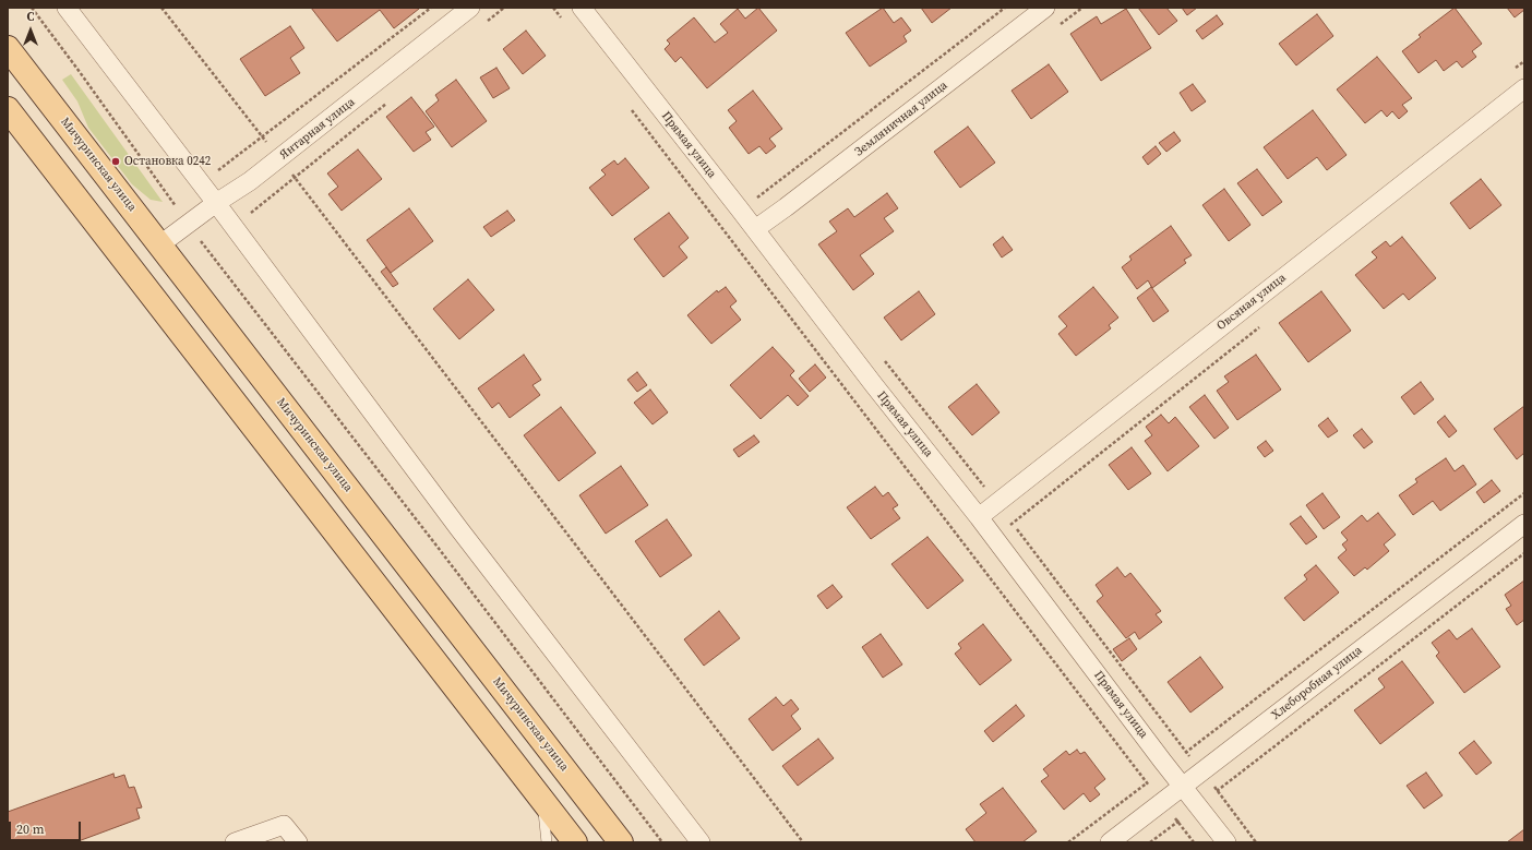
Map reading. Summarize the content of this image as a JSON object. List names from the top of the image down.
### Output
{
  "streets": {
    "main road": ["Мичуринская улица"],
    "street": [
      "Земляничная улица",
      "Янтарная улица",
      "Прямая улица",
      "Овсяная улица",
      "Хлеборобная улица"
    ]
  },
  "crossings": [
    ["Земляничная улица", "Прямая улица"],
    ["Янтарная улица", "Мичуринская улица"],
    ["Прямая улица", "Овсяная улица"],
    ["Прямая улица", "Хлеборобная улица"]
  ],
  "places": ["Остановка 0242"],
  "scale_bar": "20 m",
  "north": "top"
}
